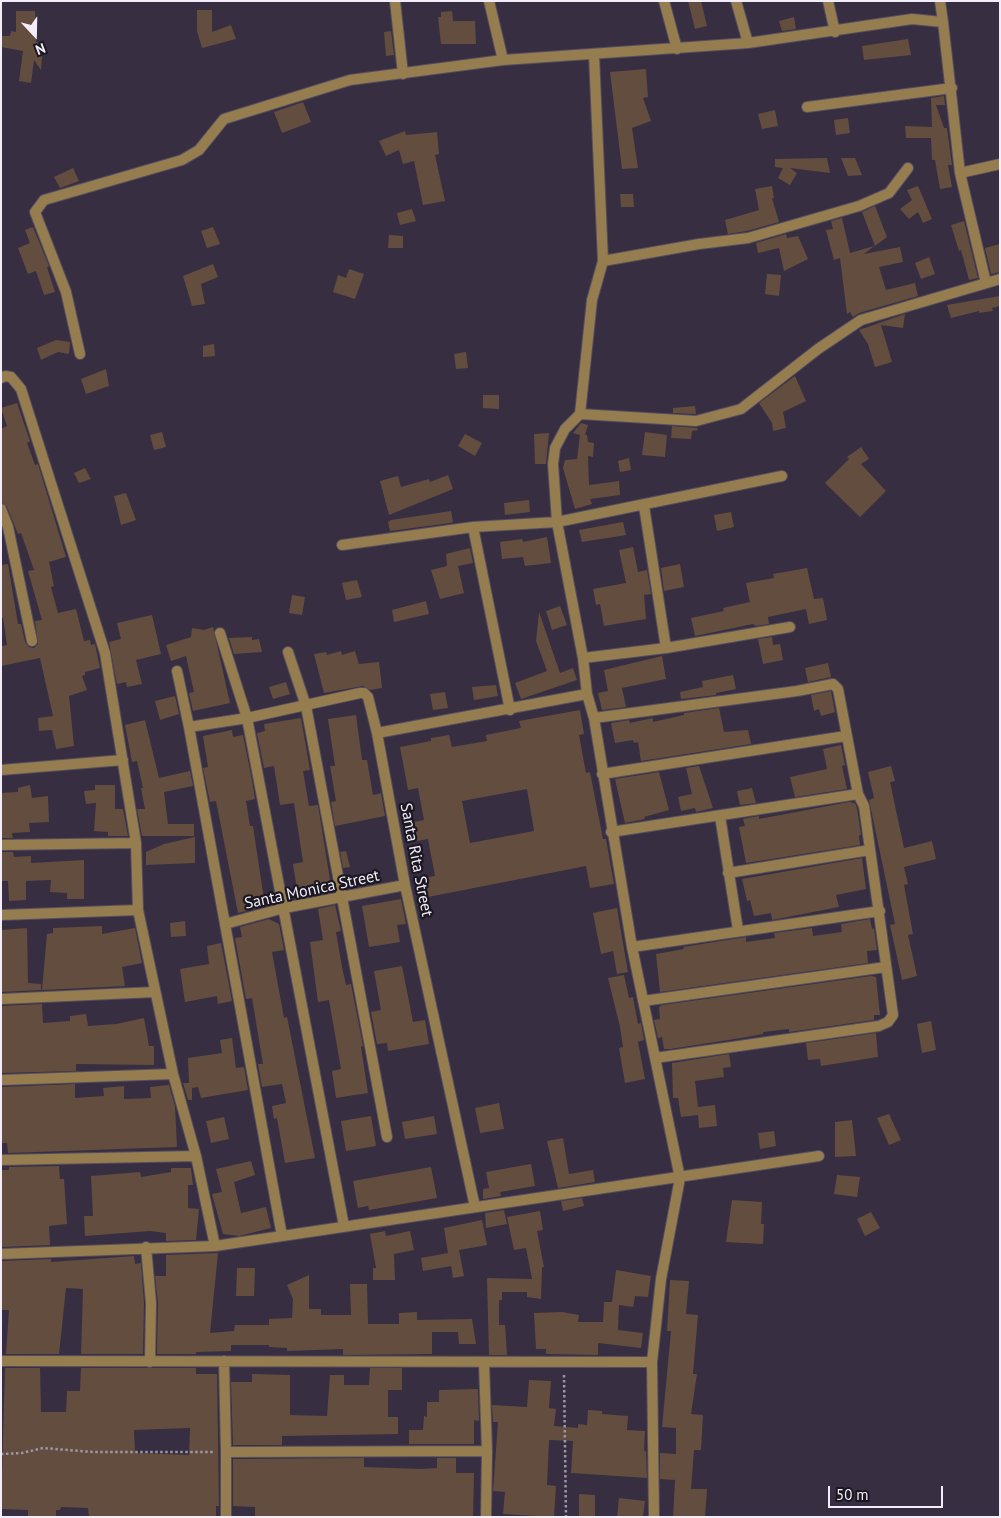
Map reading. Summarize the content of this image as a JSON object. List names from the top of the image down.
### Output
{
  "streets": {
    "street": ["Santa Rita Street", "Santa Monica Street"]
  },
  "crossings": [
    ["Santa Rita Street", "Santa Monica Street"]
  ],
  "scale_bar": "50 m",
  "north": "bottom"
}
